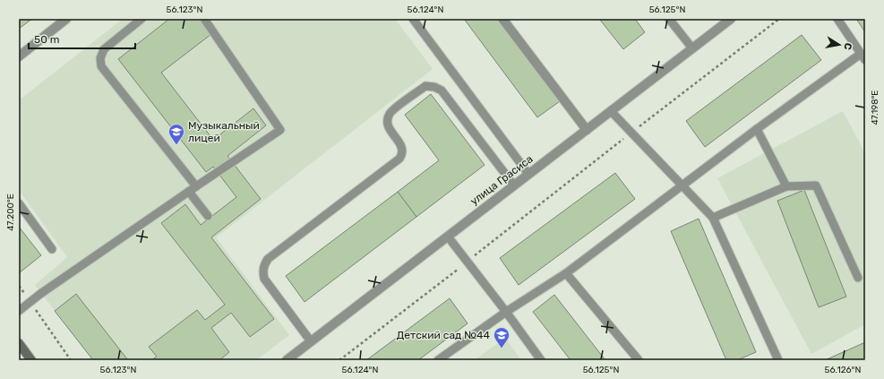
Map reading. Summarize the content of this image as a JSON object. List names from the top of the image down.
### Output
{
  "streets": {
    "street": ["улица Грасиса"]
  },
  "places": {
    "school or university": ["Музыкальный лицей", "Детский сад №44"]
  },
  "scale_bar": "50 m",
  "north": "right",
  "coordinates": [
    "56.123°N",
    "56.124°N",
    "56.125°N",
    "47.198°E",
    "47.200°E",
    "56.126°N"
  ]
}
